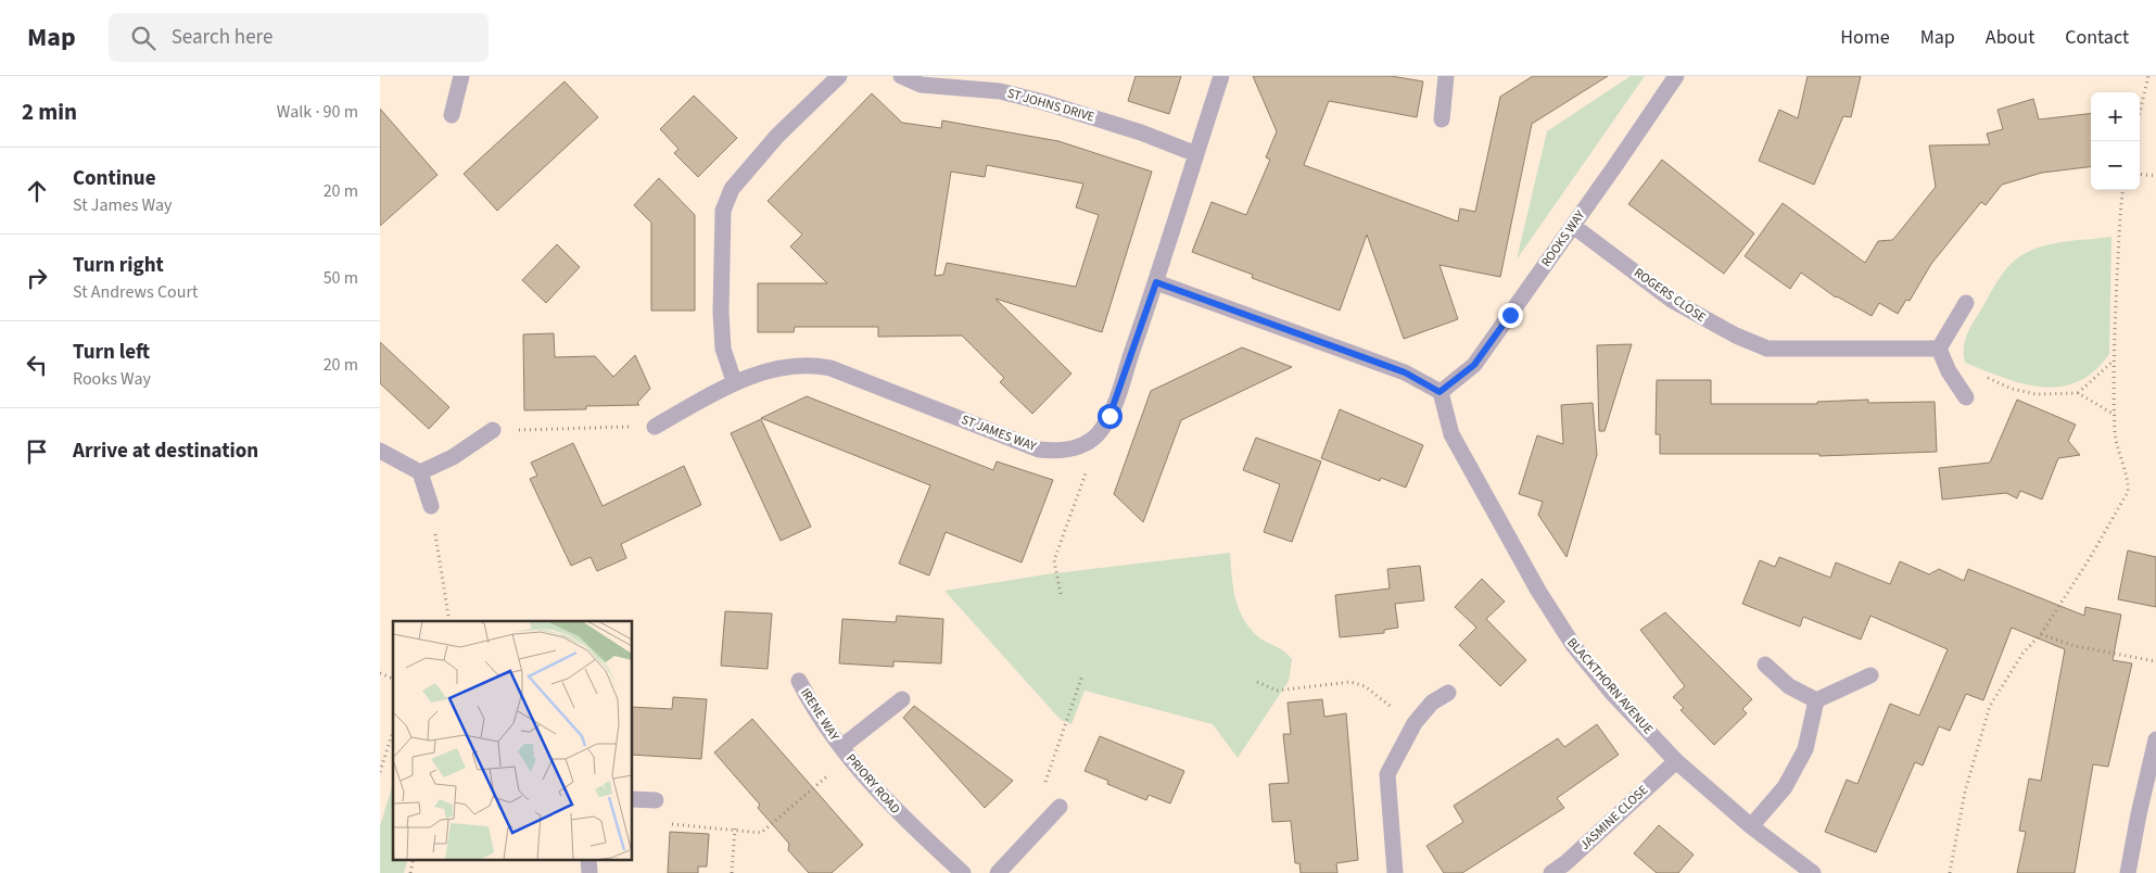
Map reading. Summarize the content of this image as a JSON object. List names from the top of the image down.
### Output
{
  "streets": {
    "street": [
      "ST JOHNS DRIVE",
      "ROOKS WAY",
      "ROGERS CLOSE",
      "ST JAMES WAY",
      "BLACKTHORN AVENUE",
      "IRENE WAY",
      "PRIORY ROAD",
      "JASMINE CLOSE"
    ]
  },
  "crossings": [
    ["ST JOHNS DRIVE", "ST JAMES WAY"],
    ["ROOKS WAY", "ROGERS CLOSE"],
    ["ROOKS WAY", "BLACKTHORN AVENUE"],
    ["BLACKTHORN AVENUE", "JASMINE CLOSE"],
    ["IRENE WAY", "PRIORY ROAD"]
  ],
  "page": {
    "header": "Map",
    "search": "Search here",
    "nav": [
      "Home",
      "Map",
      "About",
      "Contact"
    ],
    "heading": ["2 min", "Walk · 90 m"],
    "map_buttons": ["+", "−"],
    "list": [
      ["Continue", "St James Way", "20 m"],
      ["Turn right", "St Andrews Court", "50 m"],
      ["Turn left", "Rooks Way", "20 m"],
      "Arrive at destination"
    ]
  }
}
